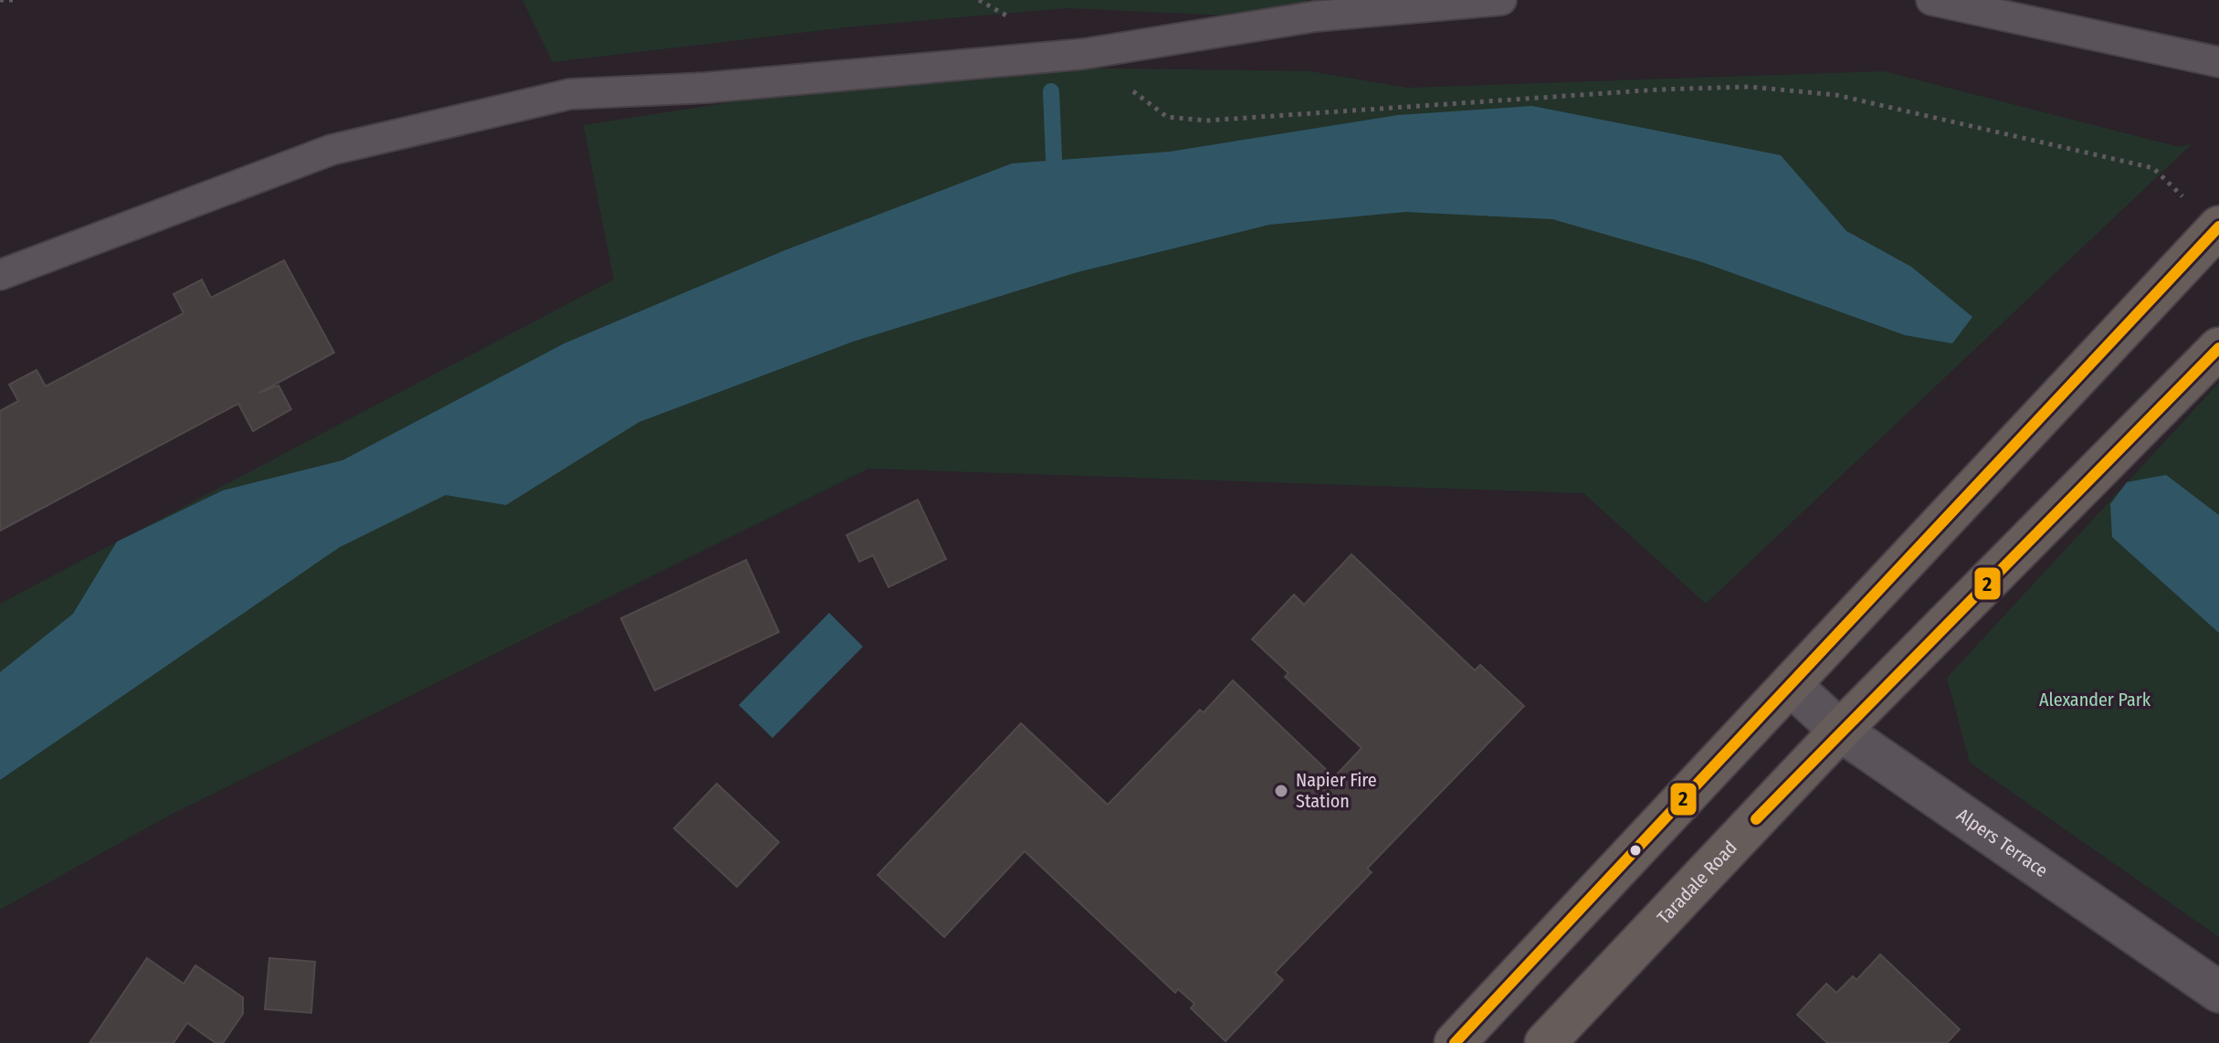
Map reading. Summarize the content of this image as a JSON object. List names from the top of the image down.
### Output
{
  "streets": {
    "highway": ["Taradale Road"],
    "street": ["Alpers Terrace"]
  },
  "crossings": [
    ["Alpers Terrace", "Taradale Road"]
  ],
  "parks": ["Alexander Park"],
  "places": ["Napier Fire Station"],
  "lines": ["transit line 2"]
}
